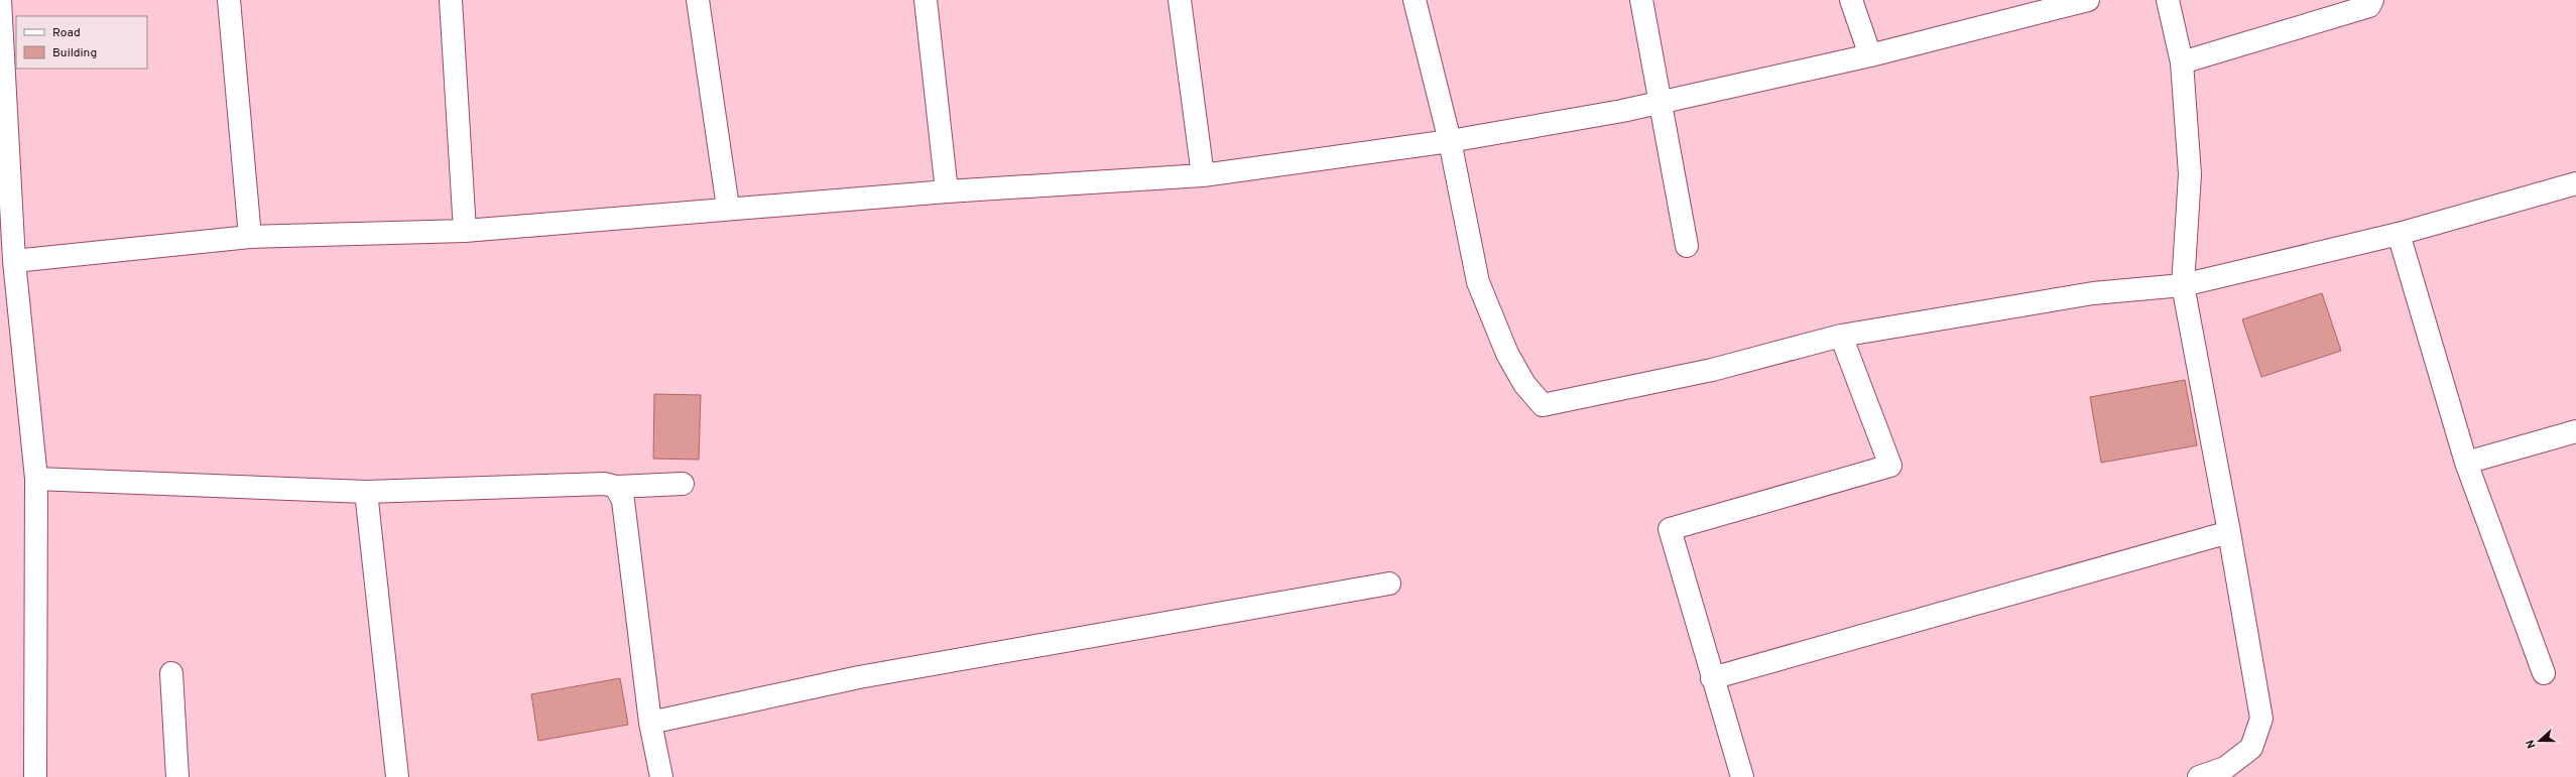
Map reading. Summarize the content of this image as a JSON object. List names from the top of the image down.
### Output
{
  "legend": ["Road", "Building"],
  "north": "left"
}
